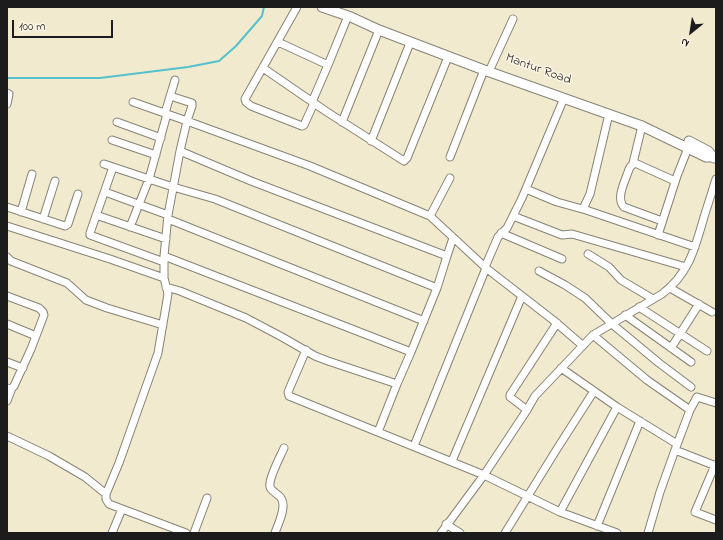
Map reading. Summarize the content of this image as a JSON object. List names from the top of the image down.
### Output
{
  "streets": {
    "main road": ["Mantur Road"]
  },
  "scale_bar": "100 m",
  "north": "bottom left"
}
